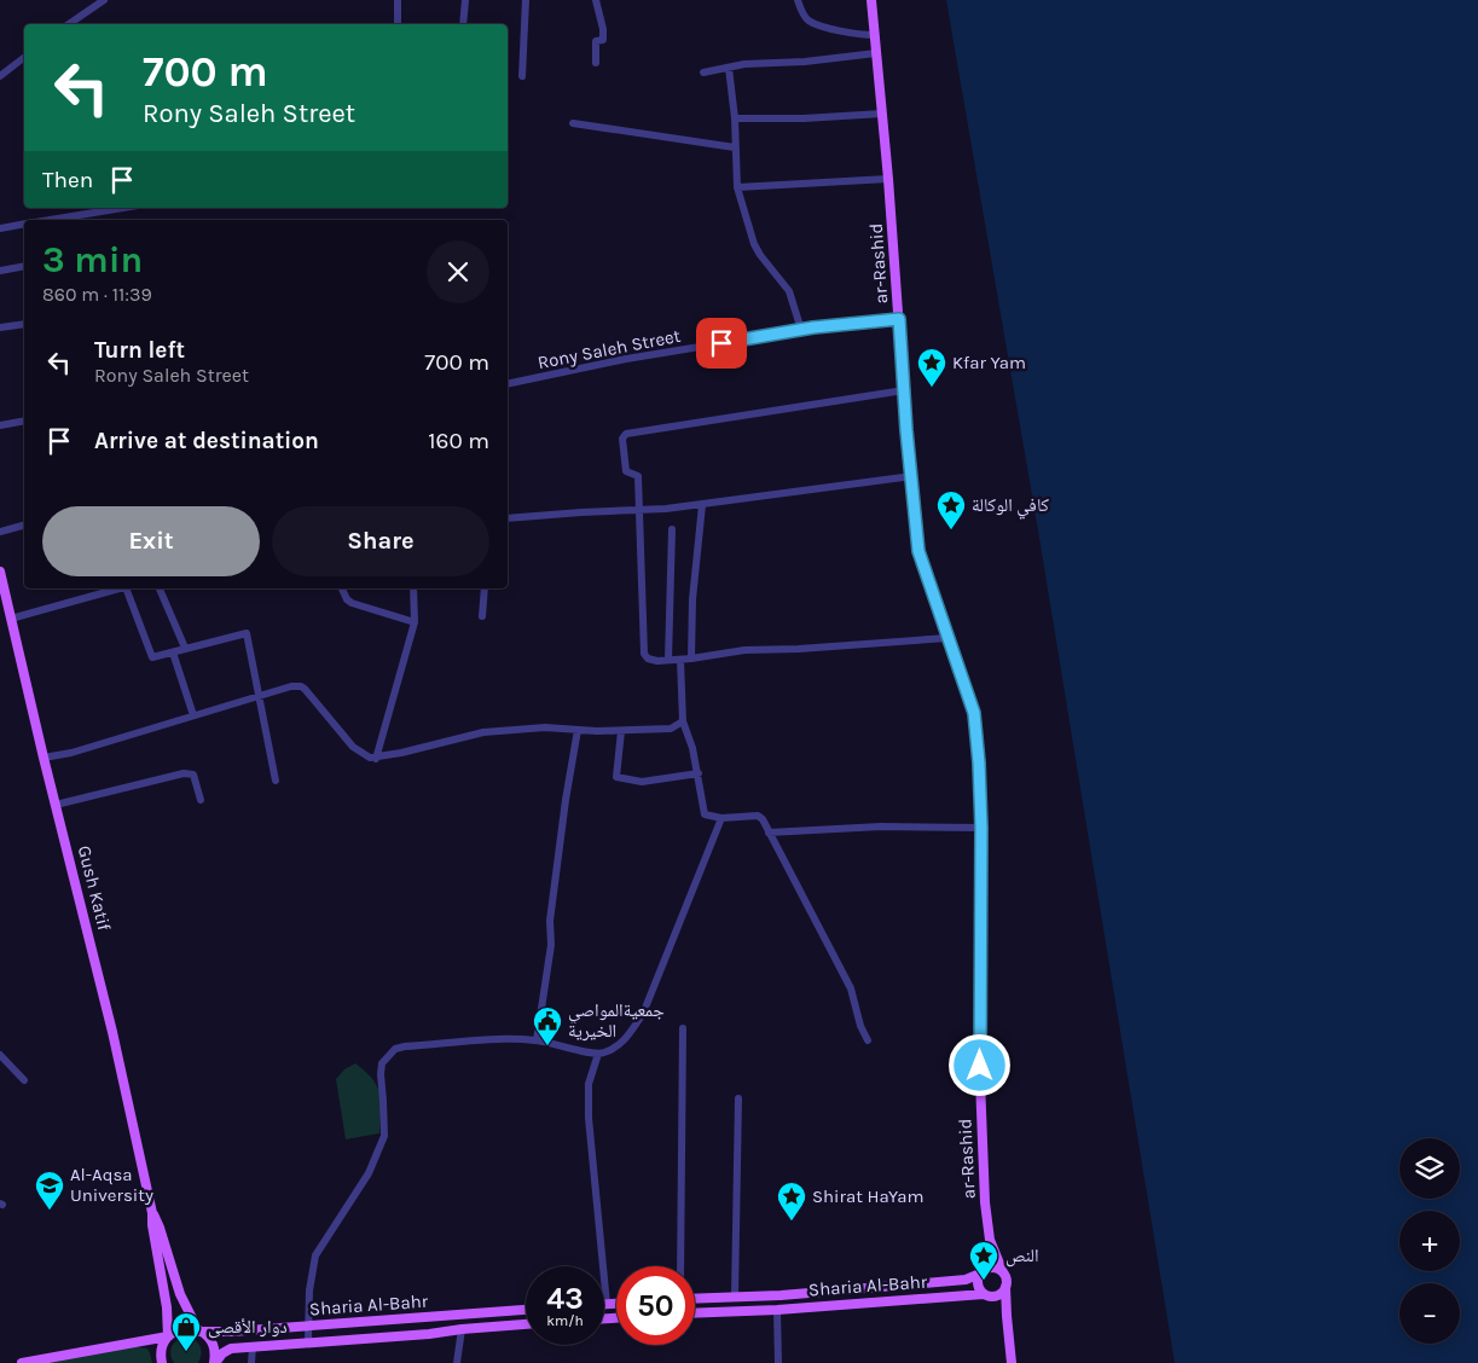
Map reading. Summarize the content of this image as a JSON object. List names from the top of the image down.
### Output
{
  "streets": {
    "main road": ["ar-Rashid", "Gush Katif", "Sharia Al-Bahr"],
    "street": ["Rony Saleh Street"]
  },
  "crossings": [
    ["ar-Rashid", "Rony Saleh Street"],
    ["ar-Rashid", "Sharia Al-Bahr"],
    ["Gush Katif", "Sharia Al-Bahr"]
  ],
  "places": {
    "place": [
      "Kfar Yam",
      "كافي الوكالة",
      "Shirat HaYam",
      "النص"
    ],
    "public building": ["جمعيةالمواصي الخيرية"],
    "school or university": ["Al-Aqsa University"],
    "shop": ["دوار الأقصى"]
  },
  "page": {
    "turn": ["700 m", "Rony Saleh Street"],
    "then": "Then",
    "heading": ["3 min", "860 m · 11:39"],
    "list": [
      {
        "name": "Turn left",
        "note": "Rony Saleh Street",
        "value": "700 m"
      },
      {
        "name": "Arrive at destination",
        "value": "160 m"
      }
    ],
    "buttons": ["Exit", "Share"],
    "map_buttons": ["+", "−"],
    "speed": "43 km/h",
    "limit": "50"
  }
}
